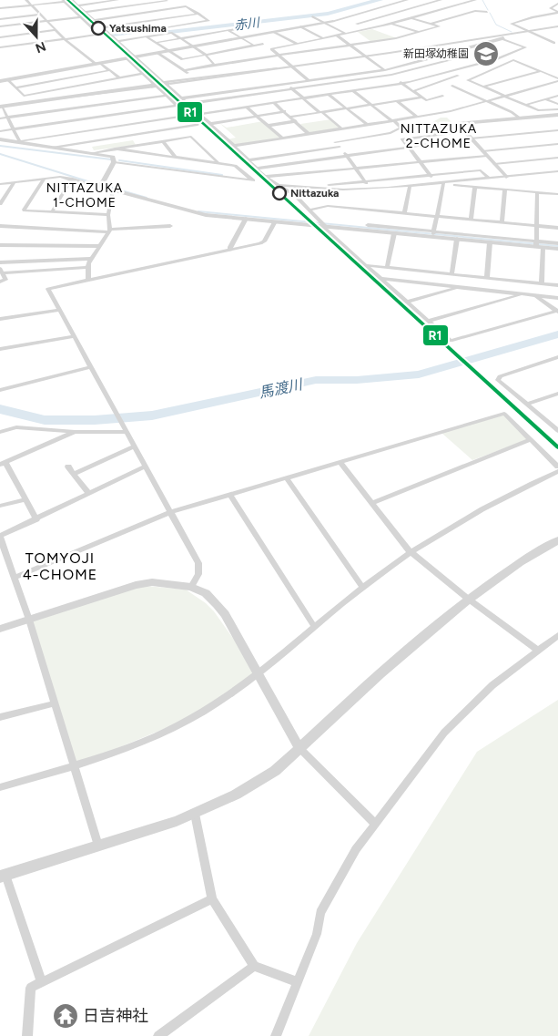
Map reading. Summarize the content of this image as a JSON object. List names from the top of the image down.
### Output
{
  "districts": ["NITTAZUKA 2-CHOME", "NITTAZUKA 1-CHOME", "TOMYOJI 4-CHOME"],
  "water": ["赤川", "馬渡川"],
  "places": {
    "other": ["Yatsushima", "Nittazuka"],
    "school or university": ["新田塚幼稚園"],
    "temple": ["日吉神社"]
  },
  "lines": ["transit line R1"],
  "north": "bottom"
}
